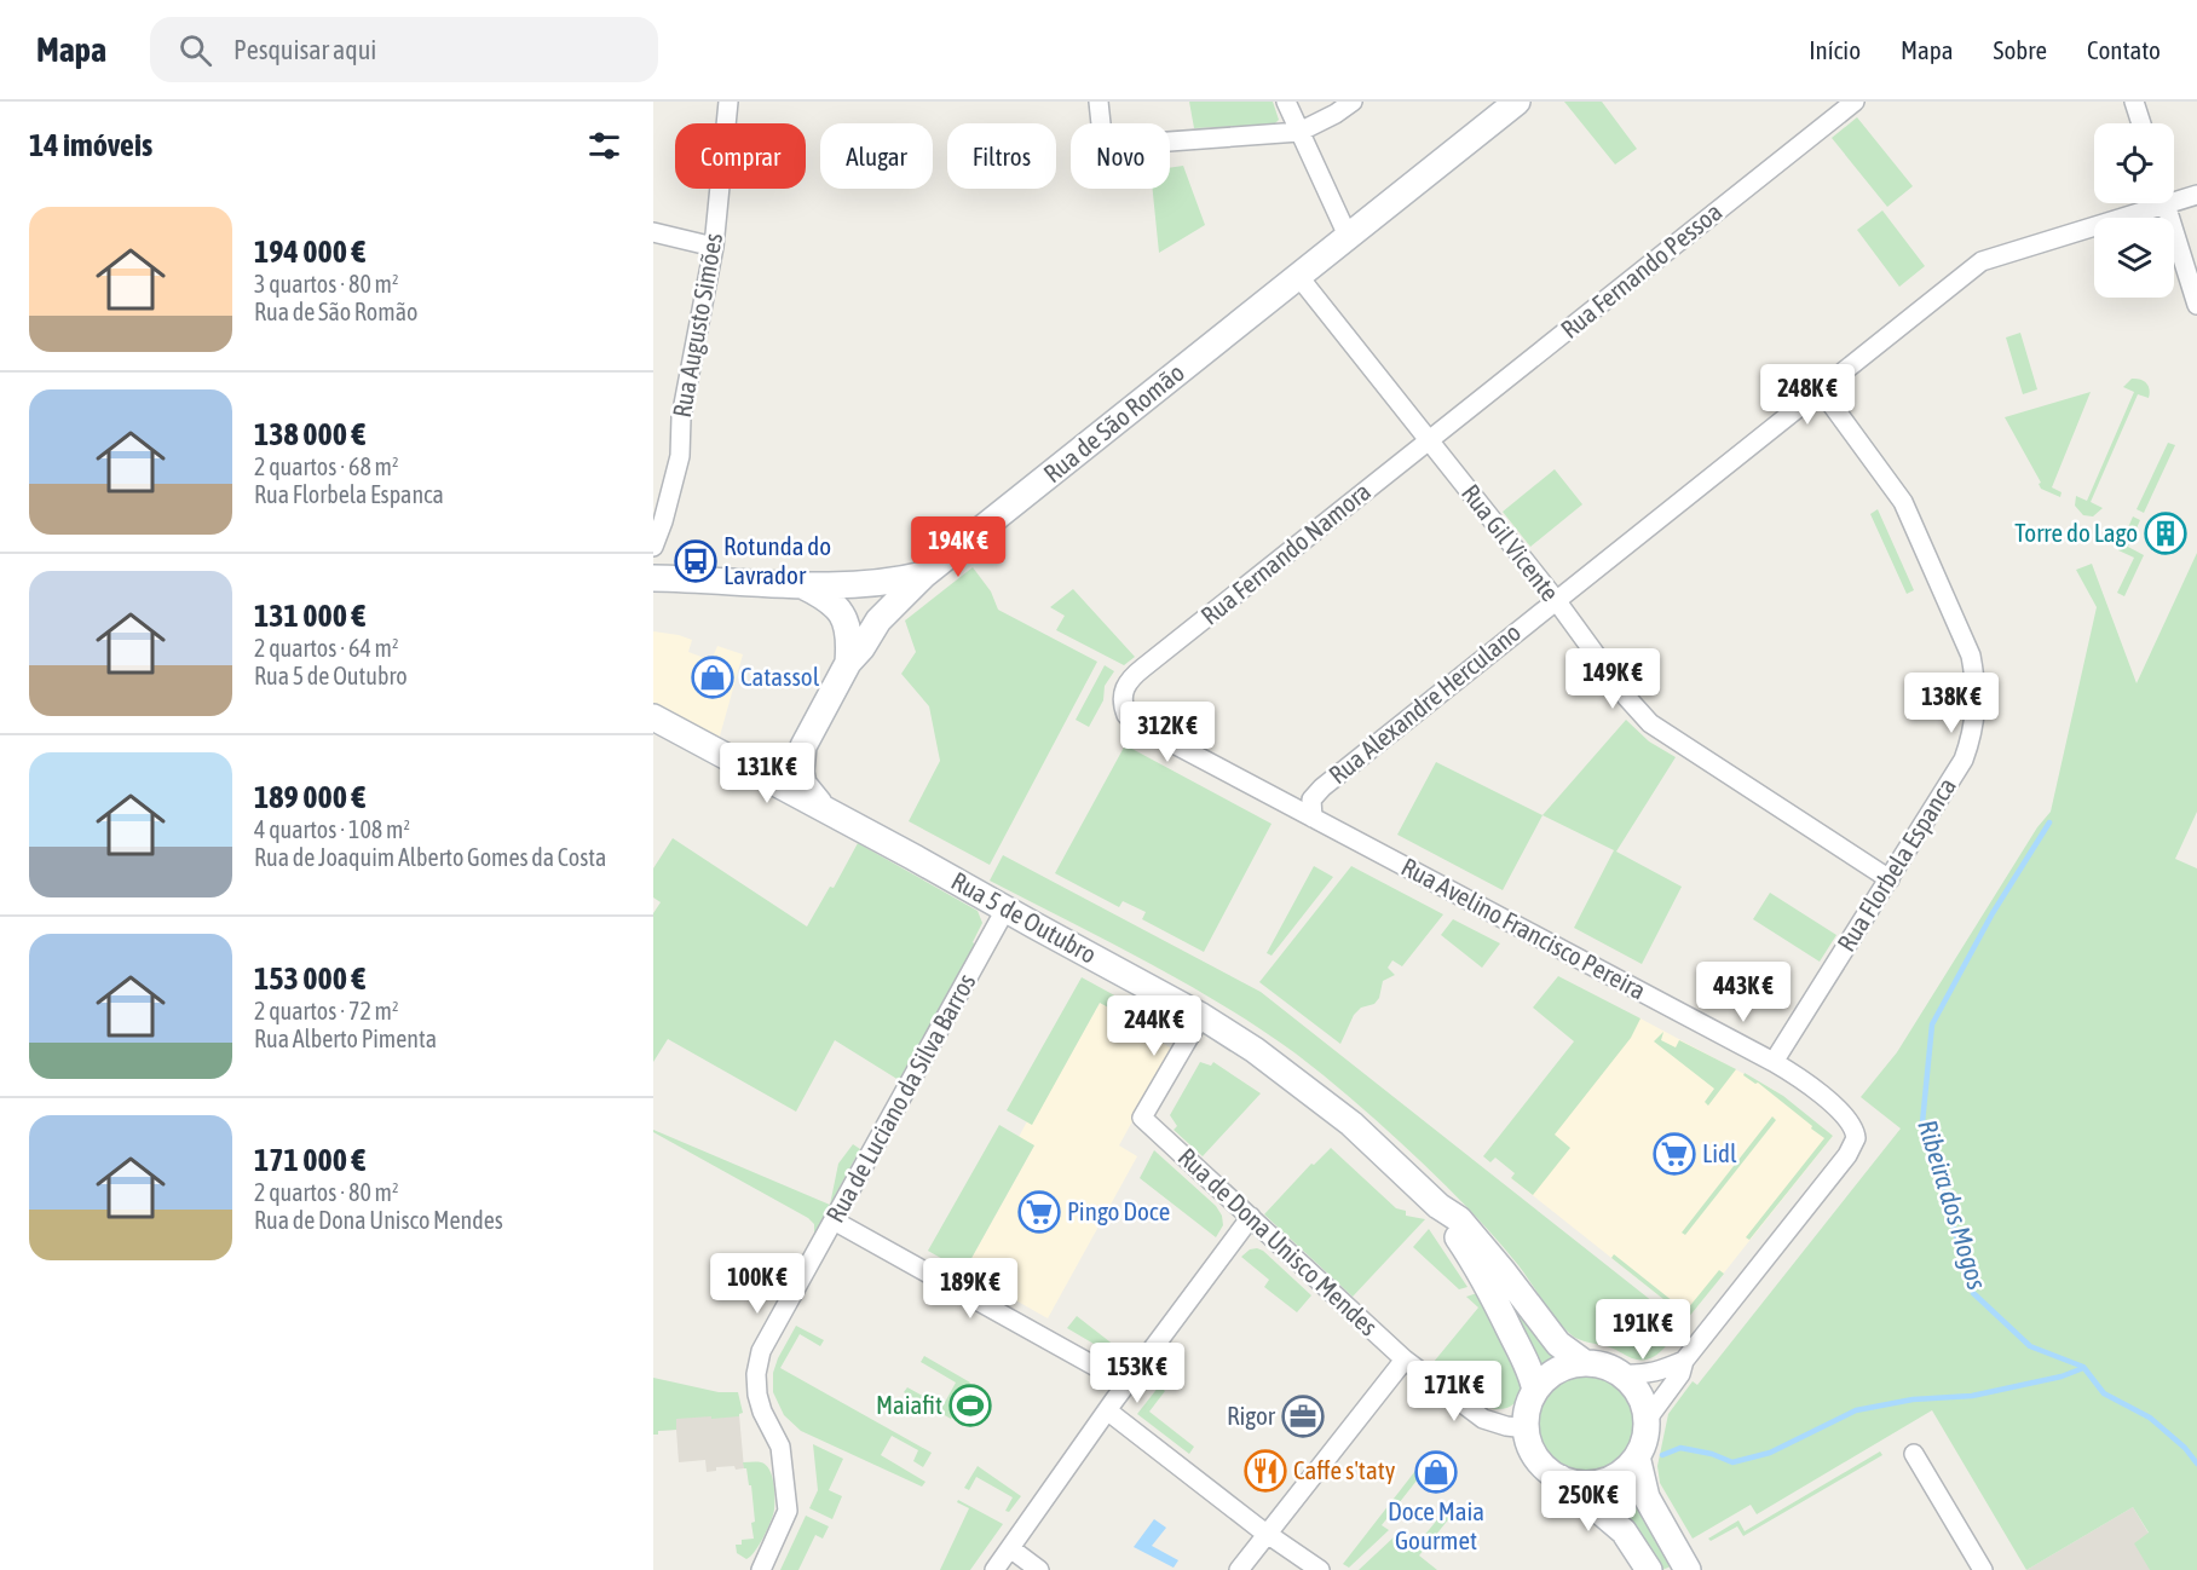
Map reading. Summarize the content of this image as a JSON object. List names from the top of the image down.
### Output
{
  "streets": {
    "main road": ["Rua de São Romão", "Rua 5 de Outubro"],
    "street": [
      "Rua Fernando Pessoa",
      "Rua Augusto Simões",
      "Rua Gil Vicente",
      "Rua Fernando Namora",
      "Rua Alexandre Herculano",
      "Rua Florbela Espanca",
      "Rua Avelino Francisco Pereira",
      "Rua de Luciano da Silva Barros",
      "Rua de Dona Unisco Mendes"
    ]
  },
  "crossings": [
    ["Rua Fernando Pessoa", "Rua Gil Vicente"],
    ["Rua Fernando Pessoa", "Rua Fernando Namora"],
    ["Rua de São Romão", "Rua Gil Vicente"],
    ["Rua Gil Vicente", "Rua Fernando Namora"],
    ["Rua Gil Vicente", "Rua Alexandre Herculano"],
    ["Rua Gil Vicente", "Rua Florbela Espanca"],
    ["Rua Fernando Namora", "Rua Avelino Francisco Pereira"],
    ["Rua Alexandre Herculano", "Rua Florbela Espanca"],
    ["Rua Alexandre Herculano", "Rua Avelino Francisco Pereira"],
    ["Rua Florbela Espanca", "Rua Avelino Francisco Pereira"],
    ["Rua 5 de Outubro", "Rua Avelino Francisco Pereira"],
    ["Rua 5 de Outubro", "Rua de Luciano da Silva Barros"],
    ["Rua 5 de Outubro", "Rua de Dona Unisco Mendes"],
    ["Rua Avelino Francisco Pereira", "Rua de Dona Unisco Mendes"]
  ],
  "water": ["Ribeira dos Mogos"],
  "places": {
    "building": ["Torre do Lago"],
    "bus stop": ["Rotunda do Lavrador"],
    "shop": ["Catassol", "Doce Maia Gourmet"],
    "supermarket": ["Lidl", "Pingo Doce"],
    "sports": ["Maiafit"],
    "office": ["Rigor"],
    "restaurant": ["Caffe s'taty"]
  },
  "page": {
    "header": "Mapa",
    "search": "Pesquisar aqui",
    "nav": [
      "Início",
      "Mapa",
      "Sobre",
      "Contato"
    ],
    "heading": "14 imóveis",
    "chip": [
      "Comprar",
      "Alugar",
      "Filtros",
      "Novo"
    ],
    "list": [
      {
        "name": "194 000 €",
        "note": "3 quartos · 80 m² · Rua de São Romão"
      },
      {
        "name": "138 000 €",
        "note": "2 quartos · 68 m² · Rua Florbela Espanca"
      },
      {
        "name": "131 000 €",
        "note": "2 quartos · 64 m² · Rua 5 de Outubro"
      },
      {
        "name": "189 000 €",
        "note": "4 quartos · 108 m² · Rua de Joaquim Alberto Gomes da Costa"
      },
      {
        "name": "153 000 €",
        "note": "2 quartos · 72 m² · Rua Alberto Pimenta"
      },
      {
        "name": "171 000 €",
        "note": "2 quartos · 80 m² · Rua de Dona Unisco Mendes"
      }
    ],
    "price": [
      "248K €",
      "194K €",
      "149K €",
      "138K €",
      "312K €",
      "131K €",
      "443K €",
      "244K €",
      "100K €",
      "189K €",
      "191K €",
      "153K €",
      "171K €",
      "250K €"
    ]
  }
}
